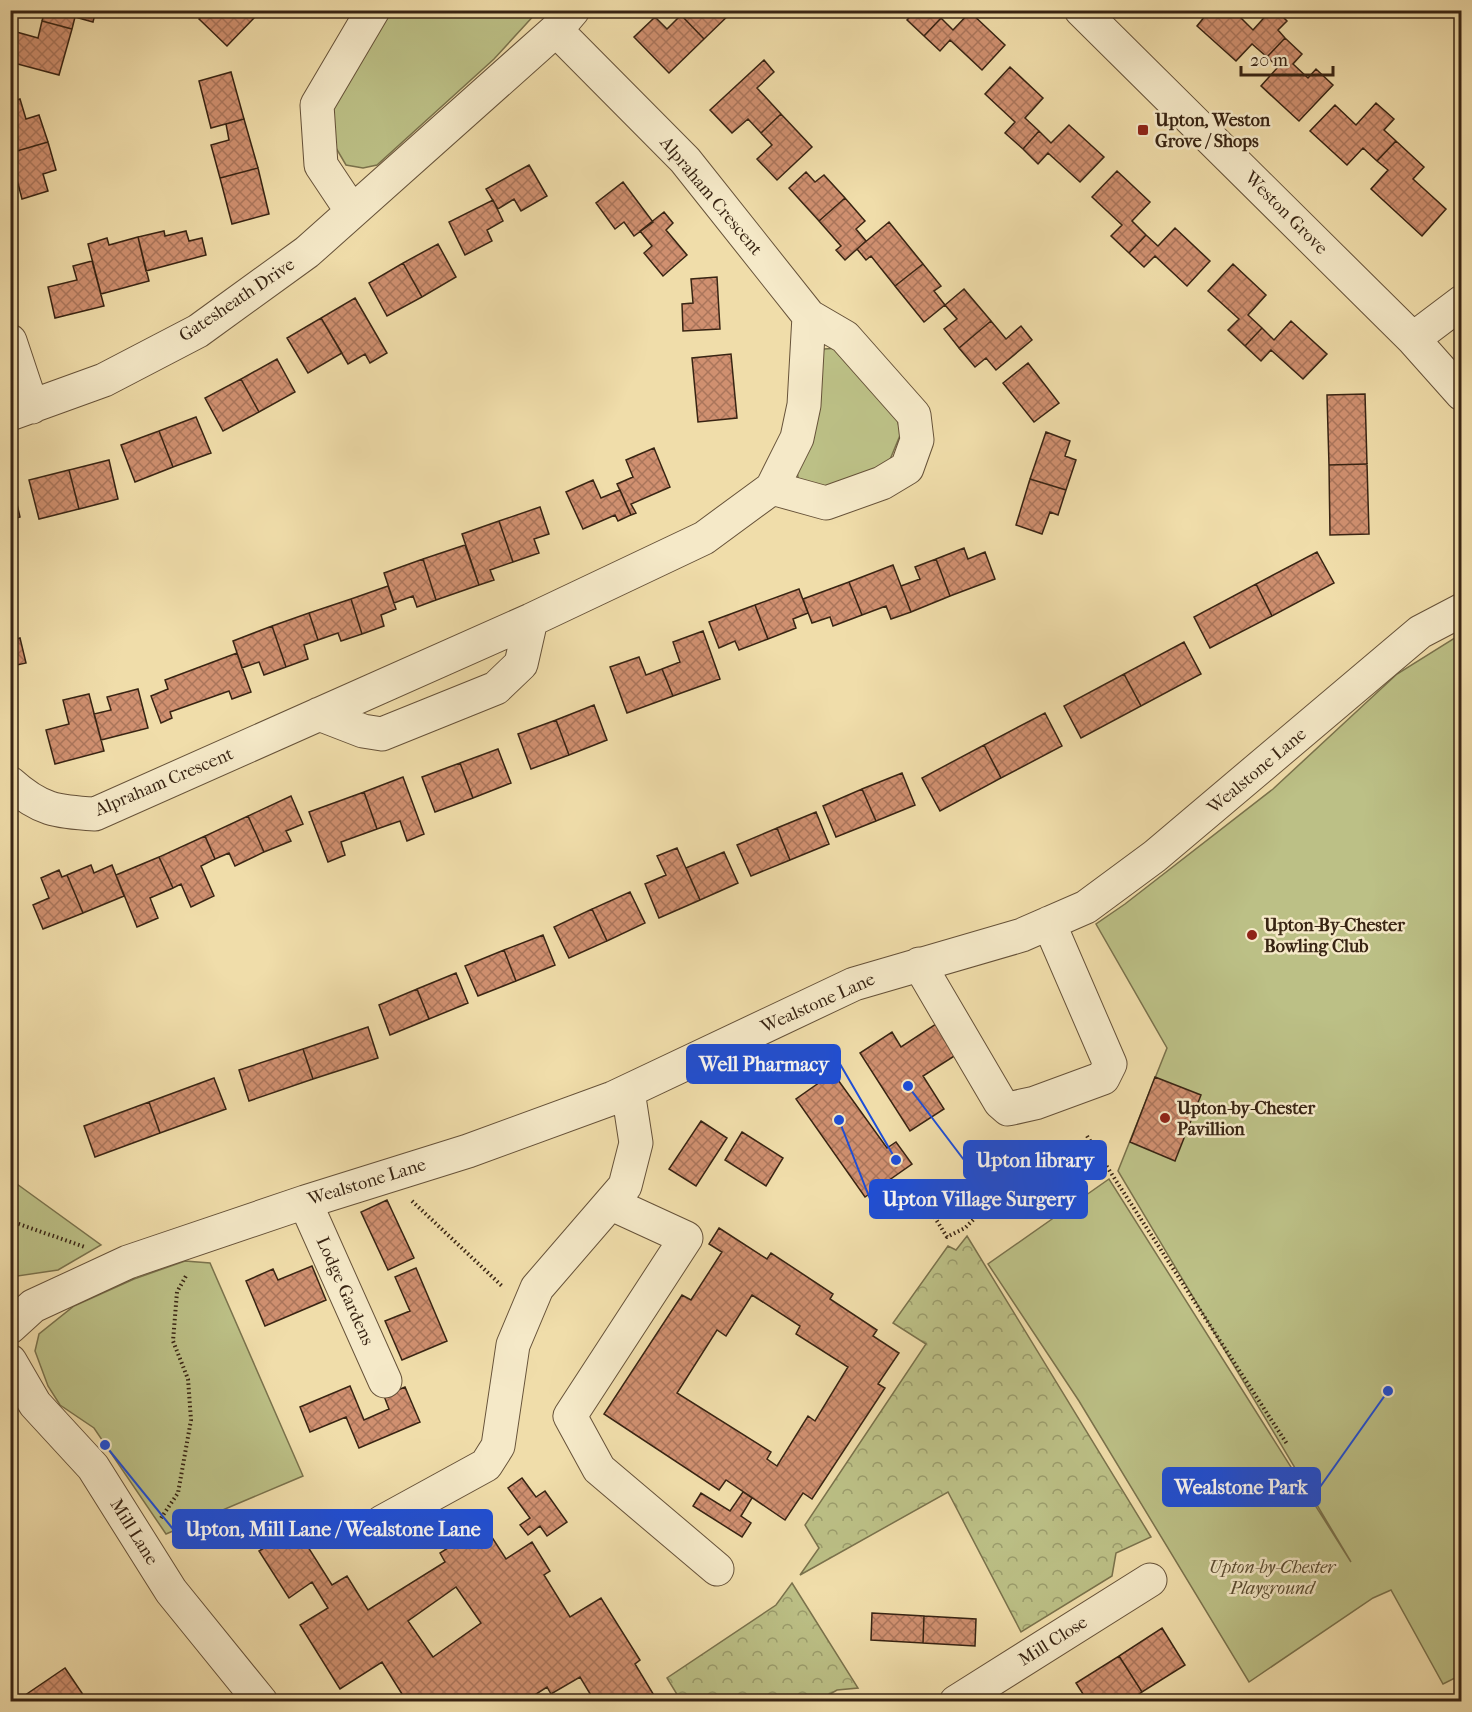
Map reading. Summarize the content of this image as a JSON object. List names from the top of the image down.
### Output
{
  "streets": {
    "street": [
      "Alpraham Crescent",
      "Weston Grove",
      "Gatesheath Drive",
      "Wealstone Lane",
      "Lodge Gardens",
      "Mill Lane",
      "Mill Close"
    ]
  },
  "crossings": [
    ["Alpraham Crescent", "Gatesheath Drive"],
    ["Wealstone Lane", "Lodge Gardens"]
  ],
  "parks": ["Upton-by-Chester Playground"],
  "places": {
    "transit": ["Upton, Weston Grove / Shops"],
    "other": [
      "Upton-By-Chester Bowling Club",
      "Upton library",
      "Upton-by-Chester Pavillion",
      "Upton Village Surgery",
      "Well Pharmacy",
      "Wealstone Park",
      "Upton, Mill Lane / Wealstone Lane"
    ]
  },
  "scale_bar": "20 m"
}
